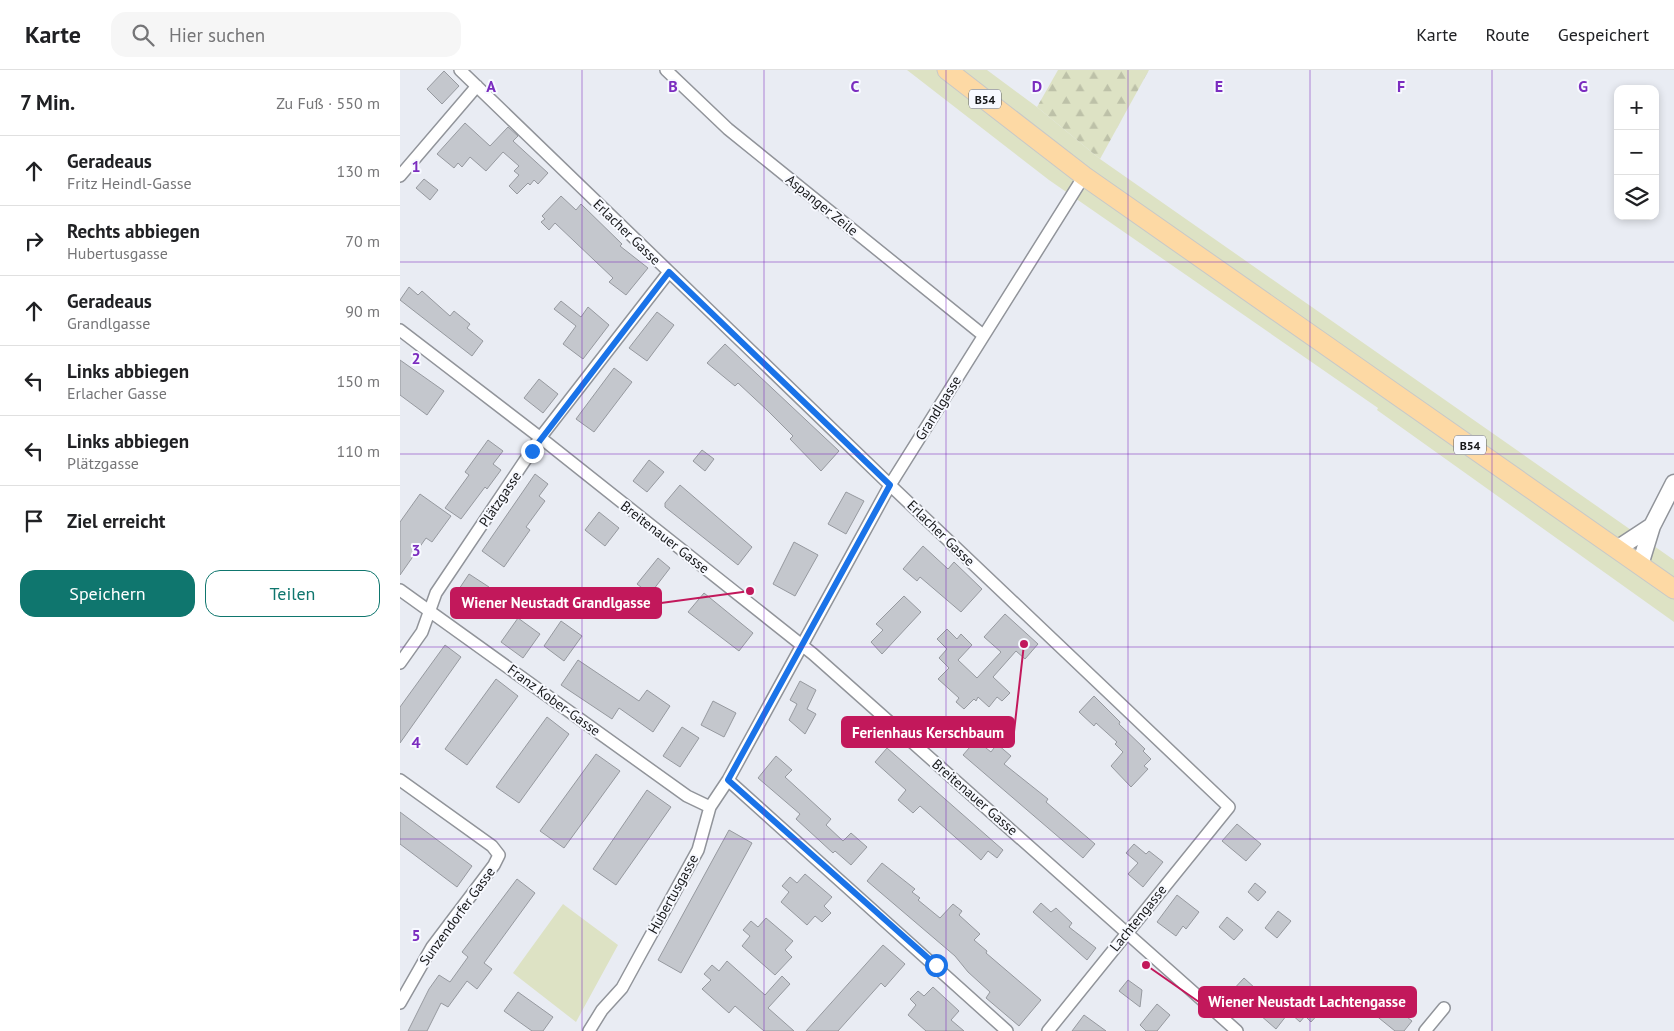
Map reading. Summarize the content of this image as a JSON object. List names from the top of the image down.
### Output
{
  "streets": {
    "main road": ["B54"],
    "street": [
      "Aspanger Zeile",
      "Erlacher Gasse",
      "Grandlgasse",
      "Plätzgasse",
      "Breitenauer Gasse",
      "Franz Kober-Gasse",
      "Hubertusgasse",
      "Sunzendorfer Gasse",
      "Lachtengasse"
    ]
  },
  "crossings": [
    ["B54", "Grandlgasse"],
    ["Aspanger Zeile", "Grandlgasse"],
    ["Erlacher Gasse", "Grandlgasse"],
    ["Erlacher Gasse", "Plätzgasse"],
    ["Erlacher Gasse", "Lachtengasse"],
    ["Grandlgasse", "Breitenauer Gasse"],
    ["Grandlgasse", "Hubertusgasse"],
    ["Plätzgasse", "Breitenauer Gasse"],
    ["Plätzgasse", "Franz Kober-Gasse"],
    ["Breitenauer Gasse", "Hubertusgasse"],
    ["Breitenauer Gasse", "Lachtengasse"],
    ["Franz Kober-Gasse", "Hubertusgasse"]
  ],
  "places": ["Wiener Neustadt Grandlgasse", "Ferienhaus Kerschbaum", "Wiener Neustadt Lachtengasse"],
  "page": {
    "header": "Karte",
    "search": "Hier suchen",
    "nav": ["Karte", "Route", "Gespeichert"],
    "heading": ["7 Min.", "Zu Fuß · 550 m"],
    "map_buttons": ["+", "−"],
    "list": [
      ["Geradeaus", "Fritz Heindl-Gasse", "130 m"],
      ["Rechts abbiegen", "Hubertusgasse", "70 m"],
      ["Geradeaus", "Grandlgasse", "90 m"],
      ["Links abbiegen", "Erlacher Gasse", "150 m"],
      ["Links abbiegen", "Plätzgasse", "110 m"],
      "Ziel erreicht"
    ],
    "buttons": ["Speichern", "Teilen"]
  },
  "grid": {
    "columns": [
      "A",
      "B",
      "C",
      "D",
      "E",
      "F",
      "G"
    ],
    "rows": [
      "1",
      "2",
      "3",
      "4",
      "5"
    ]
  }
}
